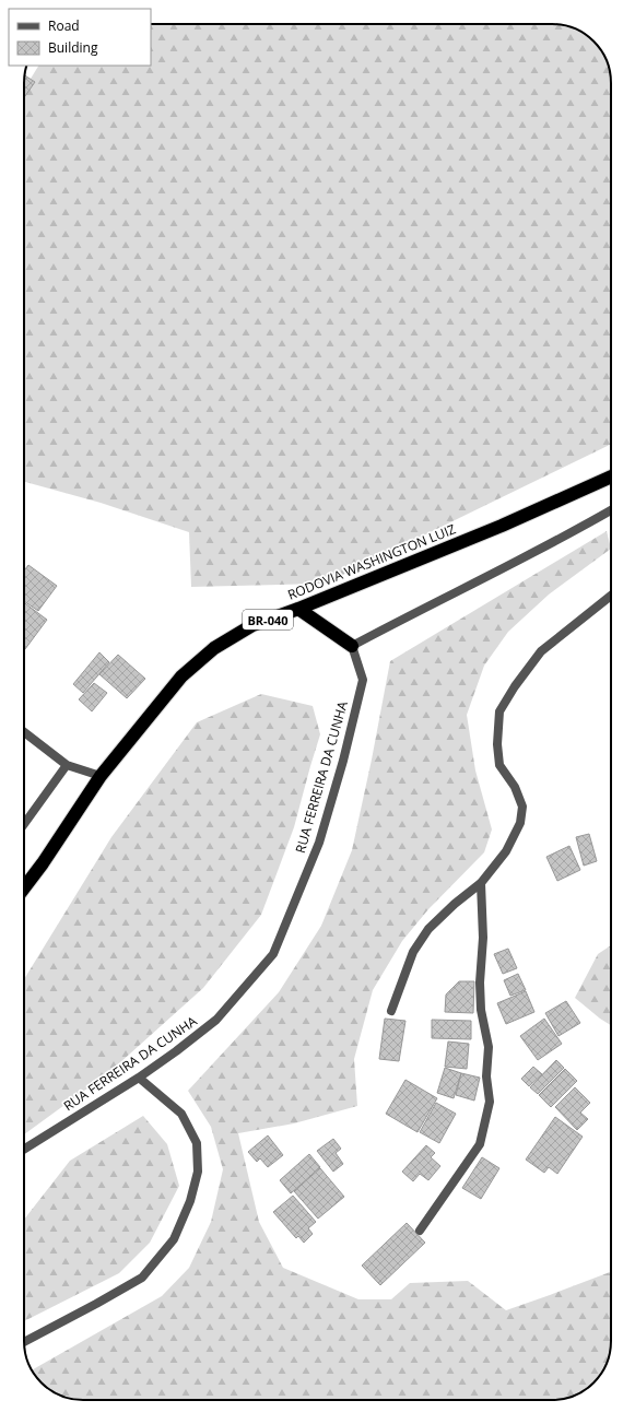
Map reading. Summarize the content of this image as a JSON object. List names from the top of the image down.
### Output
{
  "streets": {
    "highway": ["RODOVIA WASHINGTON LUIZ", "BR-040"],
    "street": ["RUA FERREIRA DA CUNHA"]
  },
  "legend": ["Road", "Building"]
}
